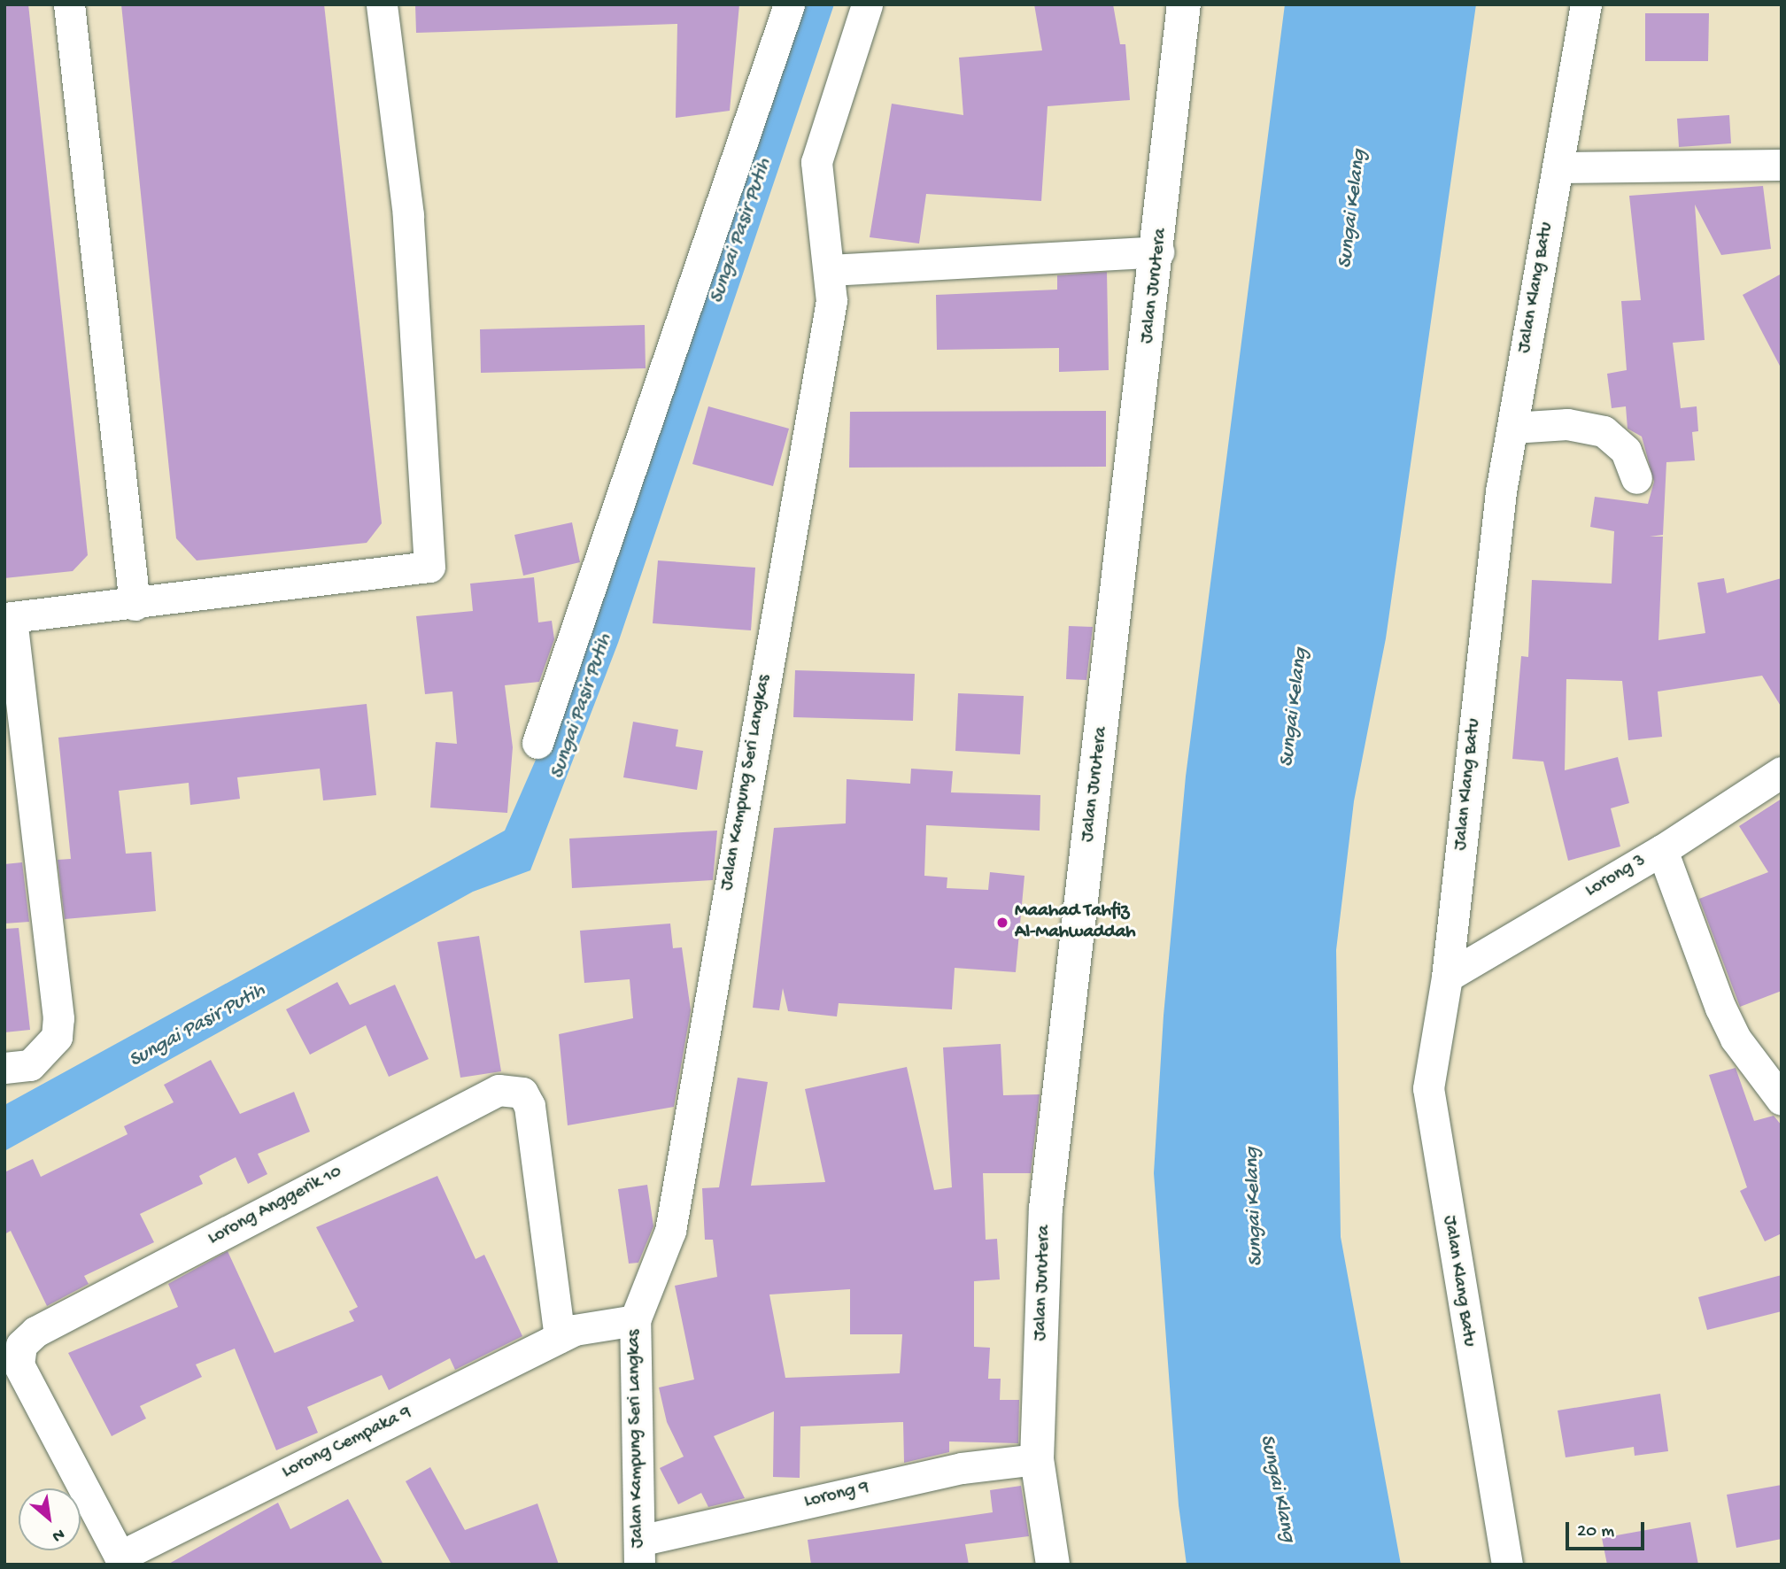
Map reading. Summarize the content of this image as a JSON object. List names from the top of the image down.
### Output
{
  "streets": {
    "street": [
      "Jalan Jurutera",
      "Jalan Klang Batu",
      "Jalan Kampung Seri Langkas",
      "Lorong 3",
      "Lorong Anggerik 10",
      "Lorong Cempaka 9",
      "Lorong 9"
    ]
  },
  "crossings": [
    ["Jalan Jurutera", "Lorong 9"],
    ["Jalan Klang Batu", "Lorong 3"],
    ["Jalan Kampung Seri Langkas", "Lorong Cempaka 9"],
    ["Jalan Kampung Seri Langkas", "Lorong 9"],
    ["Lorong Anggerik 10", "Lorong Cempaka 9"]
  ],
  "water": ["Sungai Kelang", "Sungai Pasir Putih", "Sungai Klang"],
  "places": ["Maahad Tahfiz Al-Mahwaddah"],
  "scale_bar": "20 m",
  "north": "bottom right"
}
